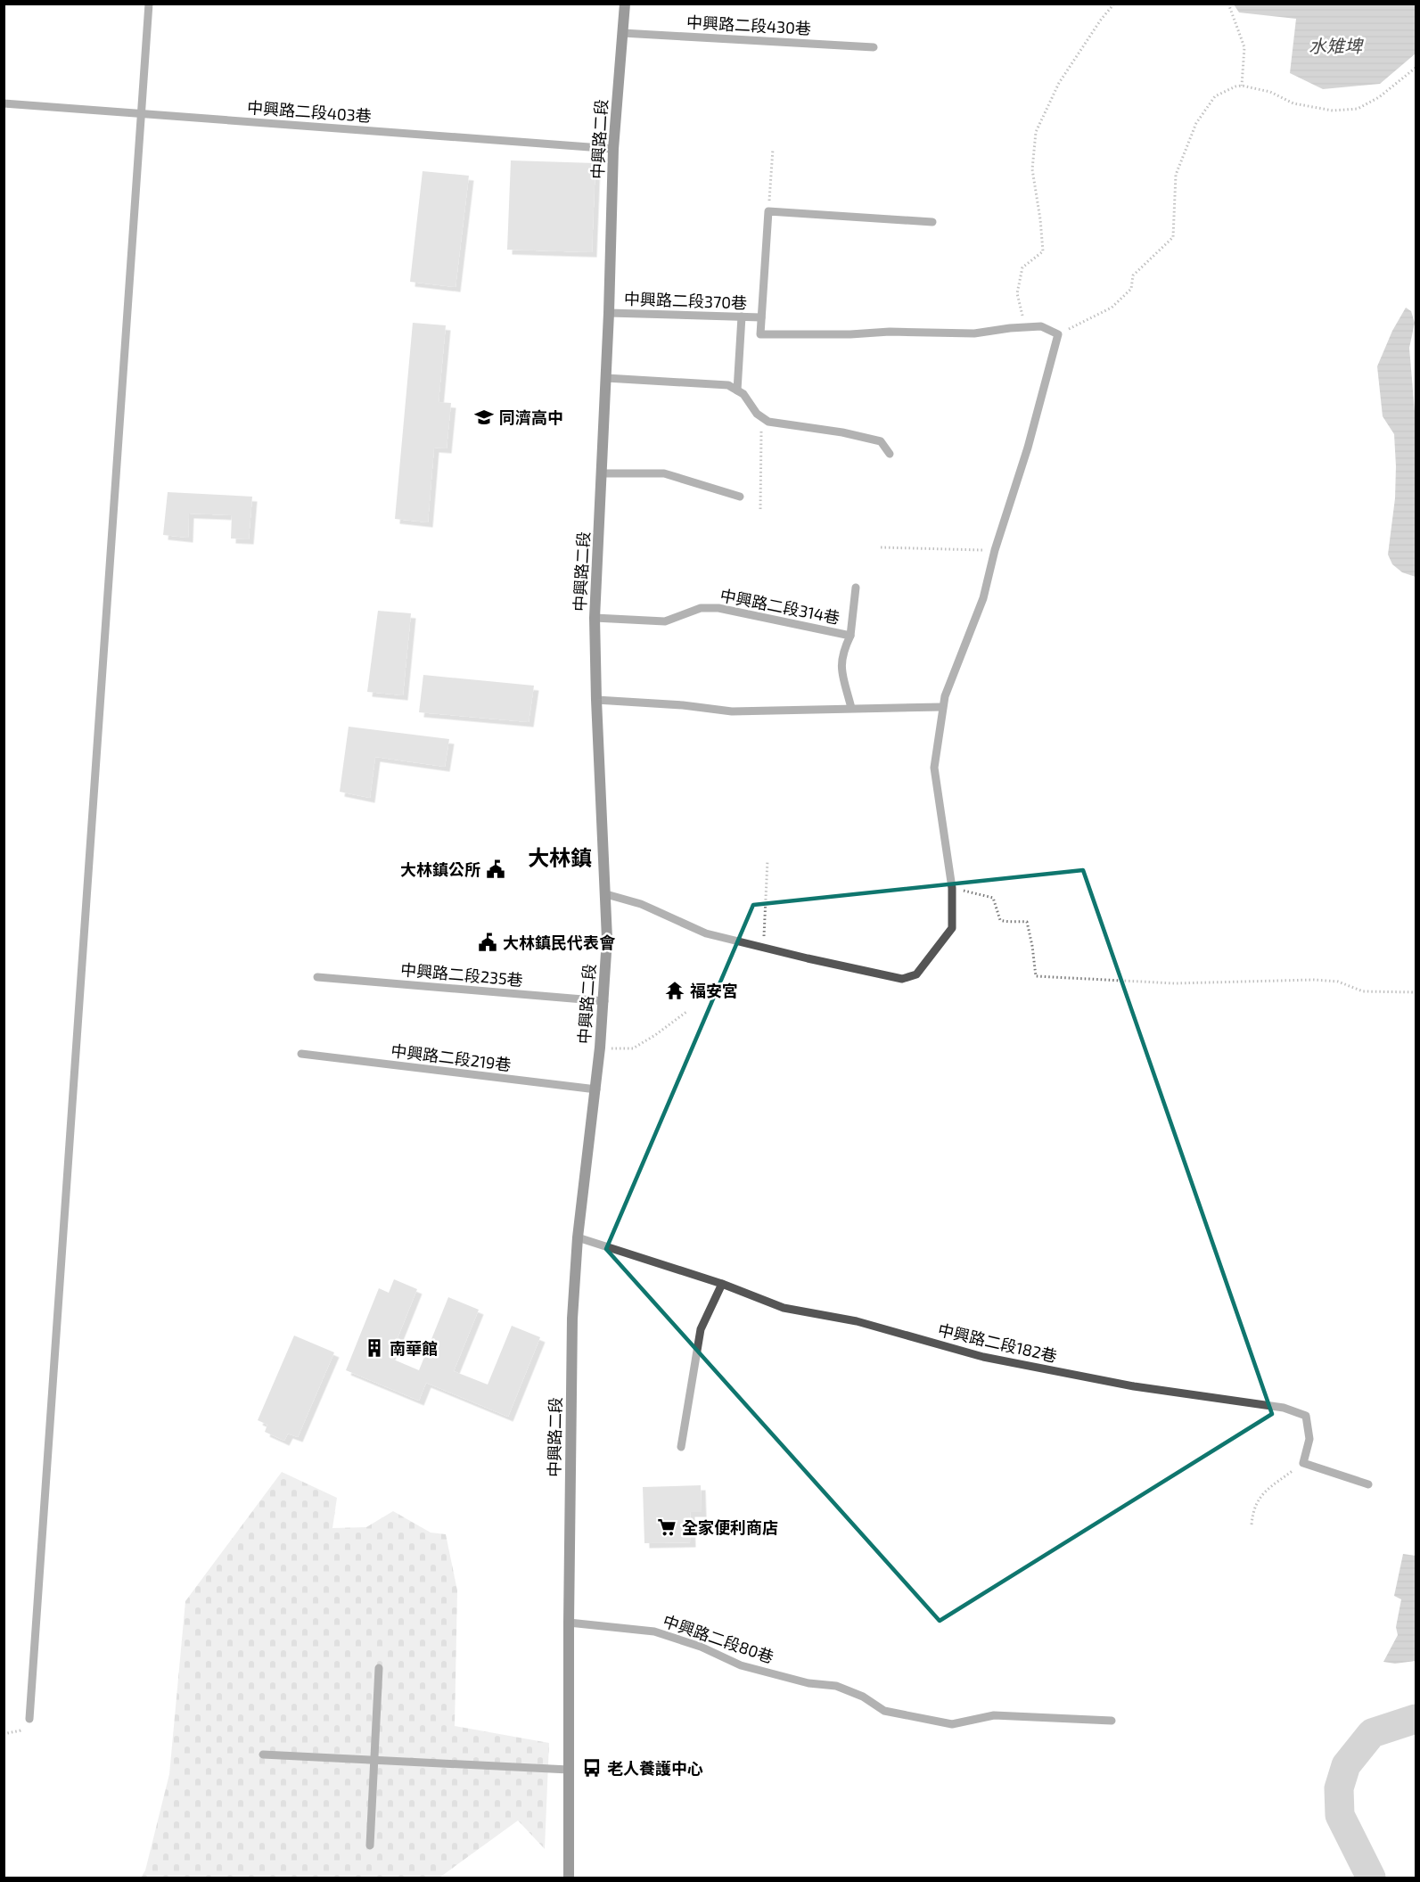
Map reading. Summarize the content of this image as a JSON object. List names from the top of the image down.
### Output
{
  "streets": {
    "main road": ["中興路二段"],
    "lane": [
      "中興路二段430巷",
      "中興路二段403巷",
      "中興路二段370巷",
      "中興路二段314巷",
      "中興路二段235巷",
      "中興路二段219巷",
      "中興路二段182巷",
      "中興路二段80巷"
    ]
  },
  "crossings": [
    ["中興路二段430巷", "中興路二段"],
    ["中興路二段403巷", "中興路二段"],
    ["中興路二段", "中興路二段370巷"],
    ["中興路二段", "中興路二段314巷"],
    ["中興路二段", "中興路二段235巷"],
    ["中興路二段", "中興路二段219巷"],
    ["中興路二段", "中興路二段182巷"],
    ["中興路二段", "中興路二段80巷"]
  ],
  "districts": ["大林鎮"],
  "water": ["水雉埤"],
  "places": {
    "school or university": ["同濟高中"],
    "public building": ["大林鎮公所", "大林鎮民代表會"],
    "temple": ["福安宮"],
    "building": ["南華館"],
    "supermarket": ["全家便利商店"],
    "bus stop": ["老人養護中心"]
  }
}
